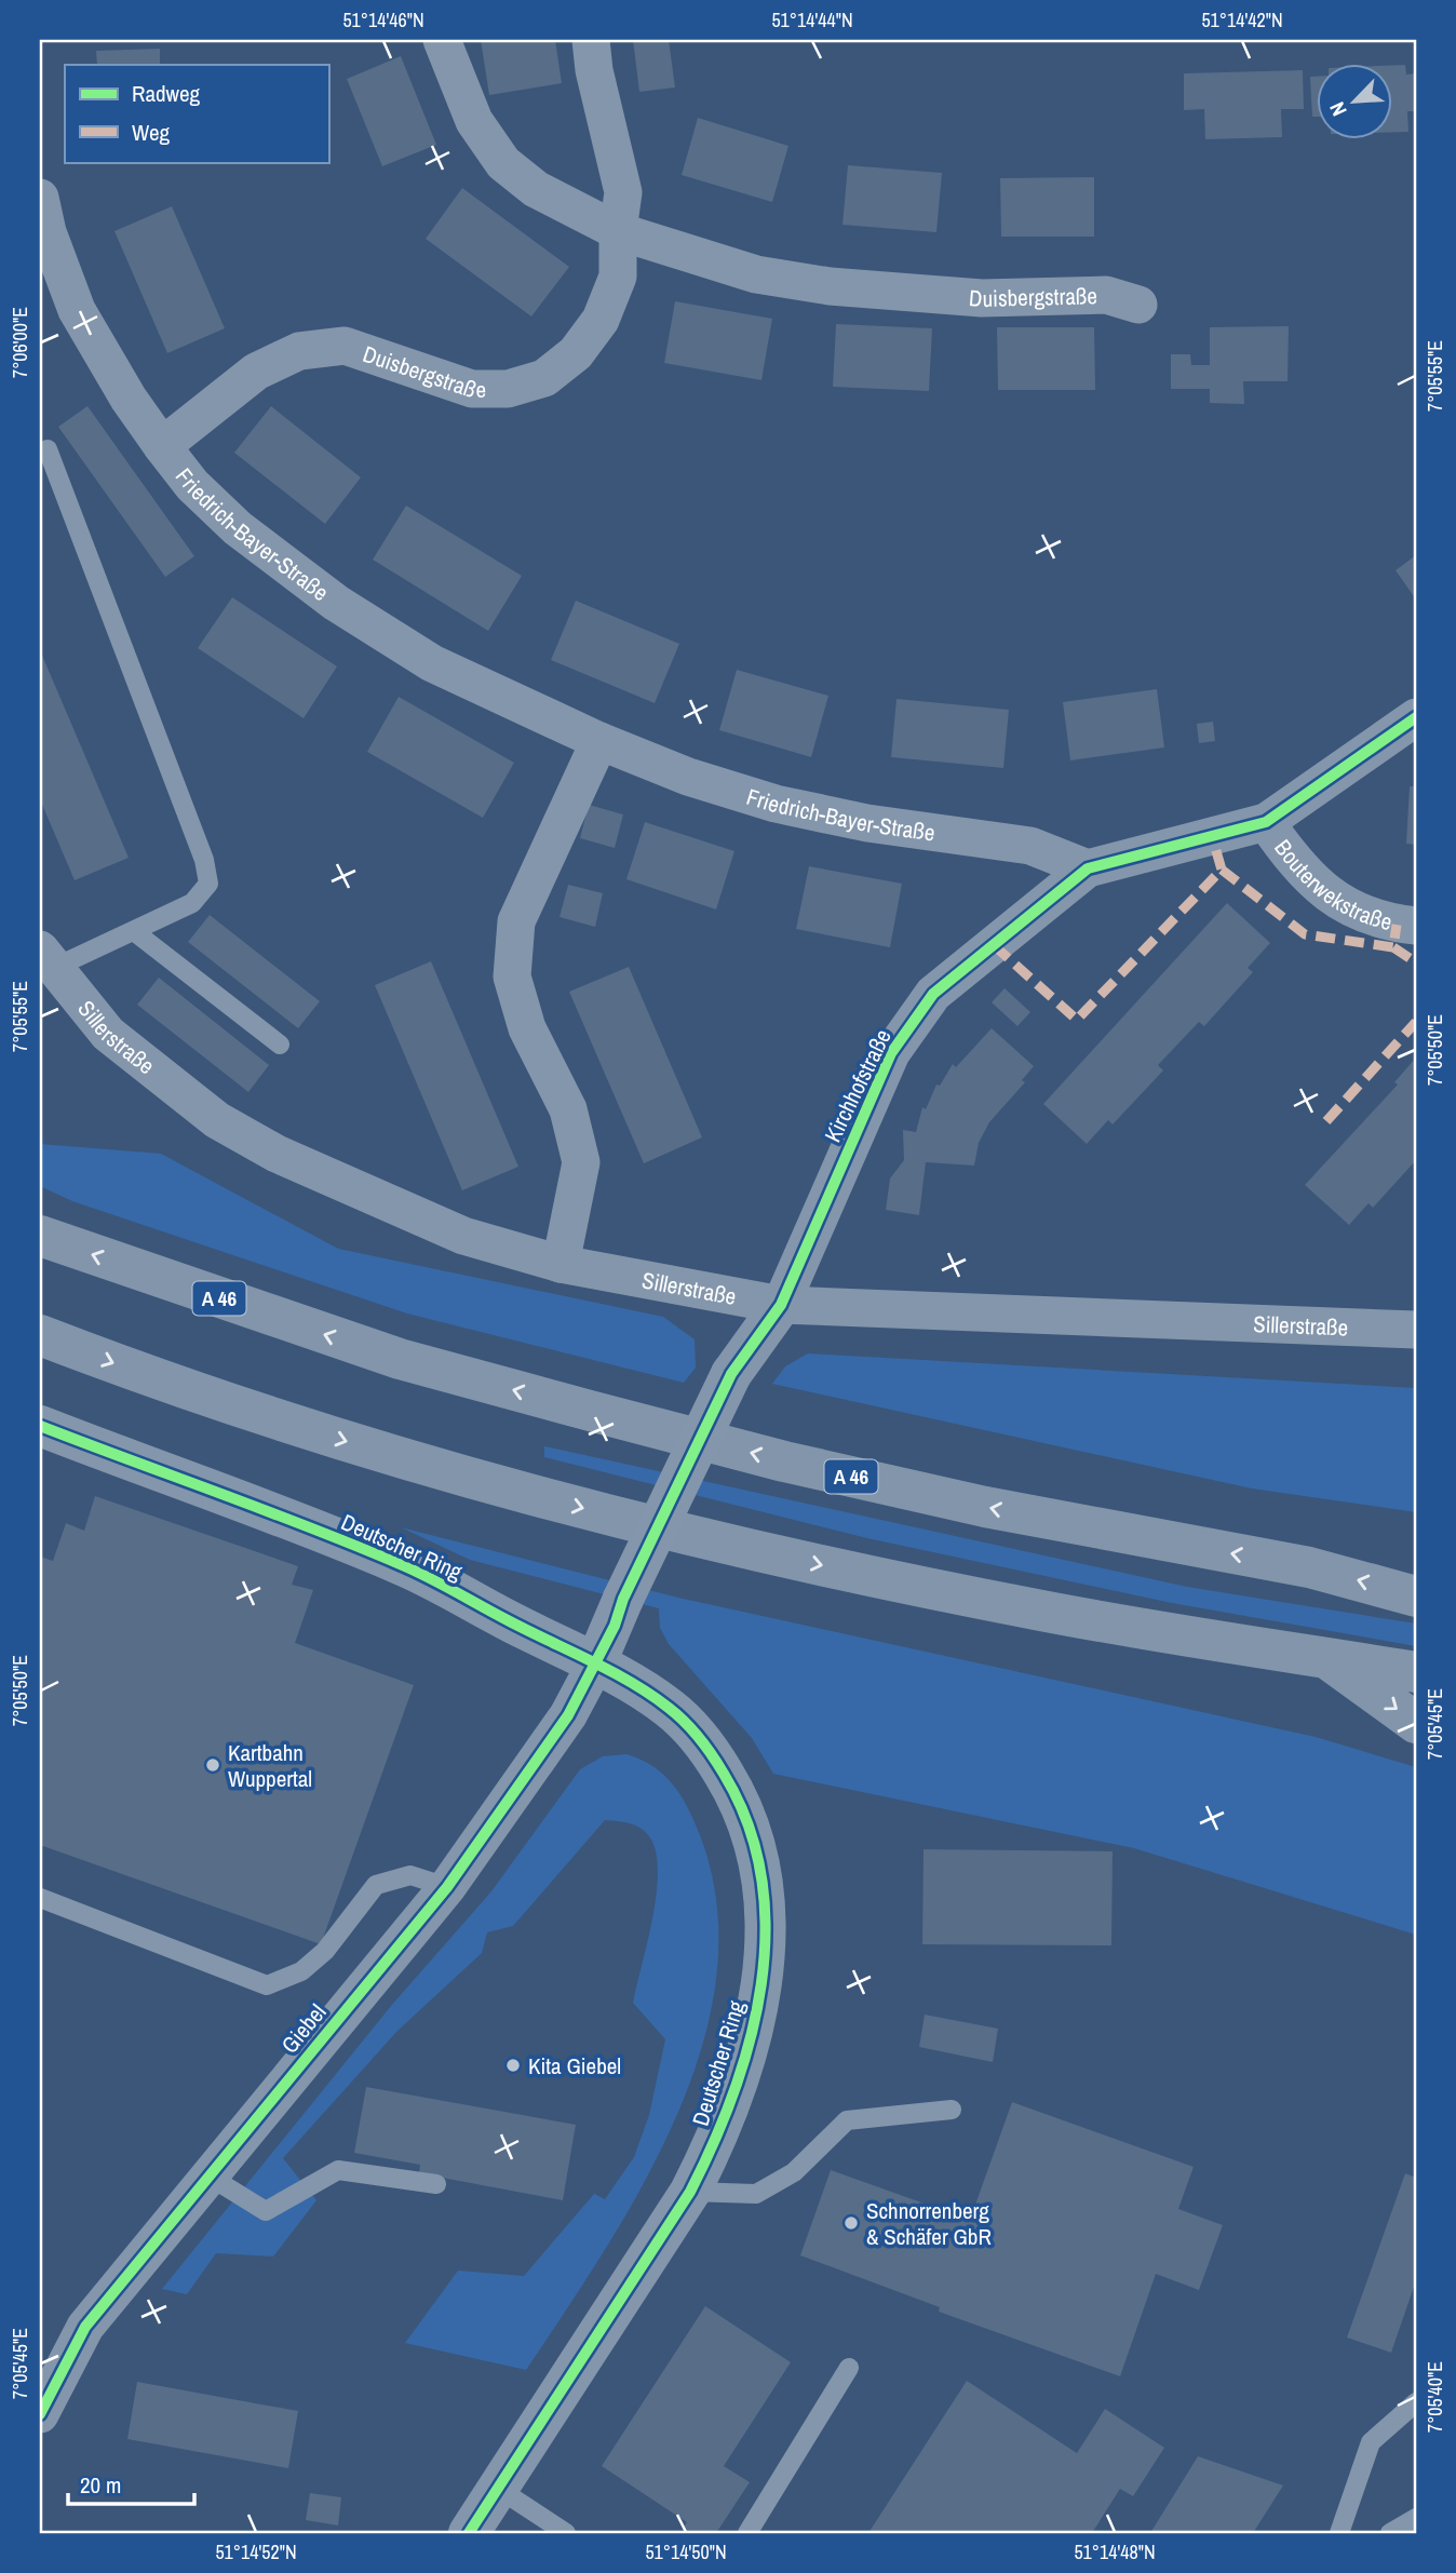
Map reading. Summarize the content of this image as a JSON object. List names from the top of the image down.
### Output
{
  "streets": {
    "highway": ["A 46"],
    "street": [
      "Duisbergstraße",
      "Friedrich-Bayer-Straße",
      "Bouterwekstraße",
      "Sillerstraße",
      "Kirchhofstraße",
      "Deutscher Ring",
      "Giebel"
    ]
  },
  "crossings": [
    ["Duisbergstraße", "Friedrich-Bayer-Straße"],
    ["Friedrich-Bayer-Straße", "Kirchhofstraße"],
    ["Bouterwekstraße", "Kirchhofstraße"],
    ["Sillerstraße", "Kirchhofstraße"],
    ["Kirchhofstraße", "Deutscher Ring"],
    ["Kirchhofstraße", "Giebel"],
    ["Deutscher Ring", "Giebel"]
  ],
  "places": ["Kartbahn Wuppertal", "Kita Giebel", "Schnorrenberg & Schäfer GbR"],
  "legend": ["Radweg", "Weg"],
  "scale_bar": "20 m",
  "north": "bottom left",
  "coordinates": [
    "51°14'46\"N",
    "51°14'44\"N",
    "51°14'42\"N",
    "7°06'00\"E",
    "7°05'55\"E",
    "7°05'50\"E",
    "7°05'45\"E",
    "7°05'40\"E",
    "51°14'52\"N",
    "51°14'50\"N",
    "51°14'48\"N"
  ]
}
